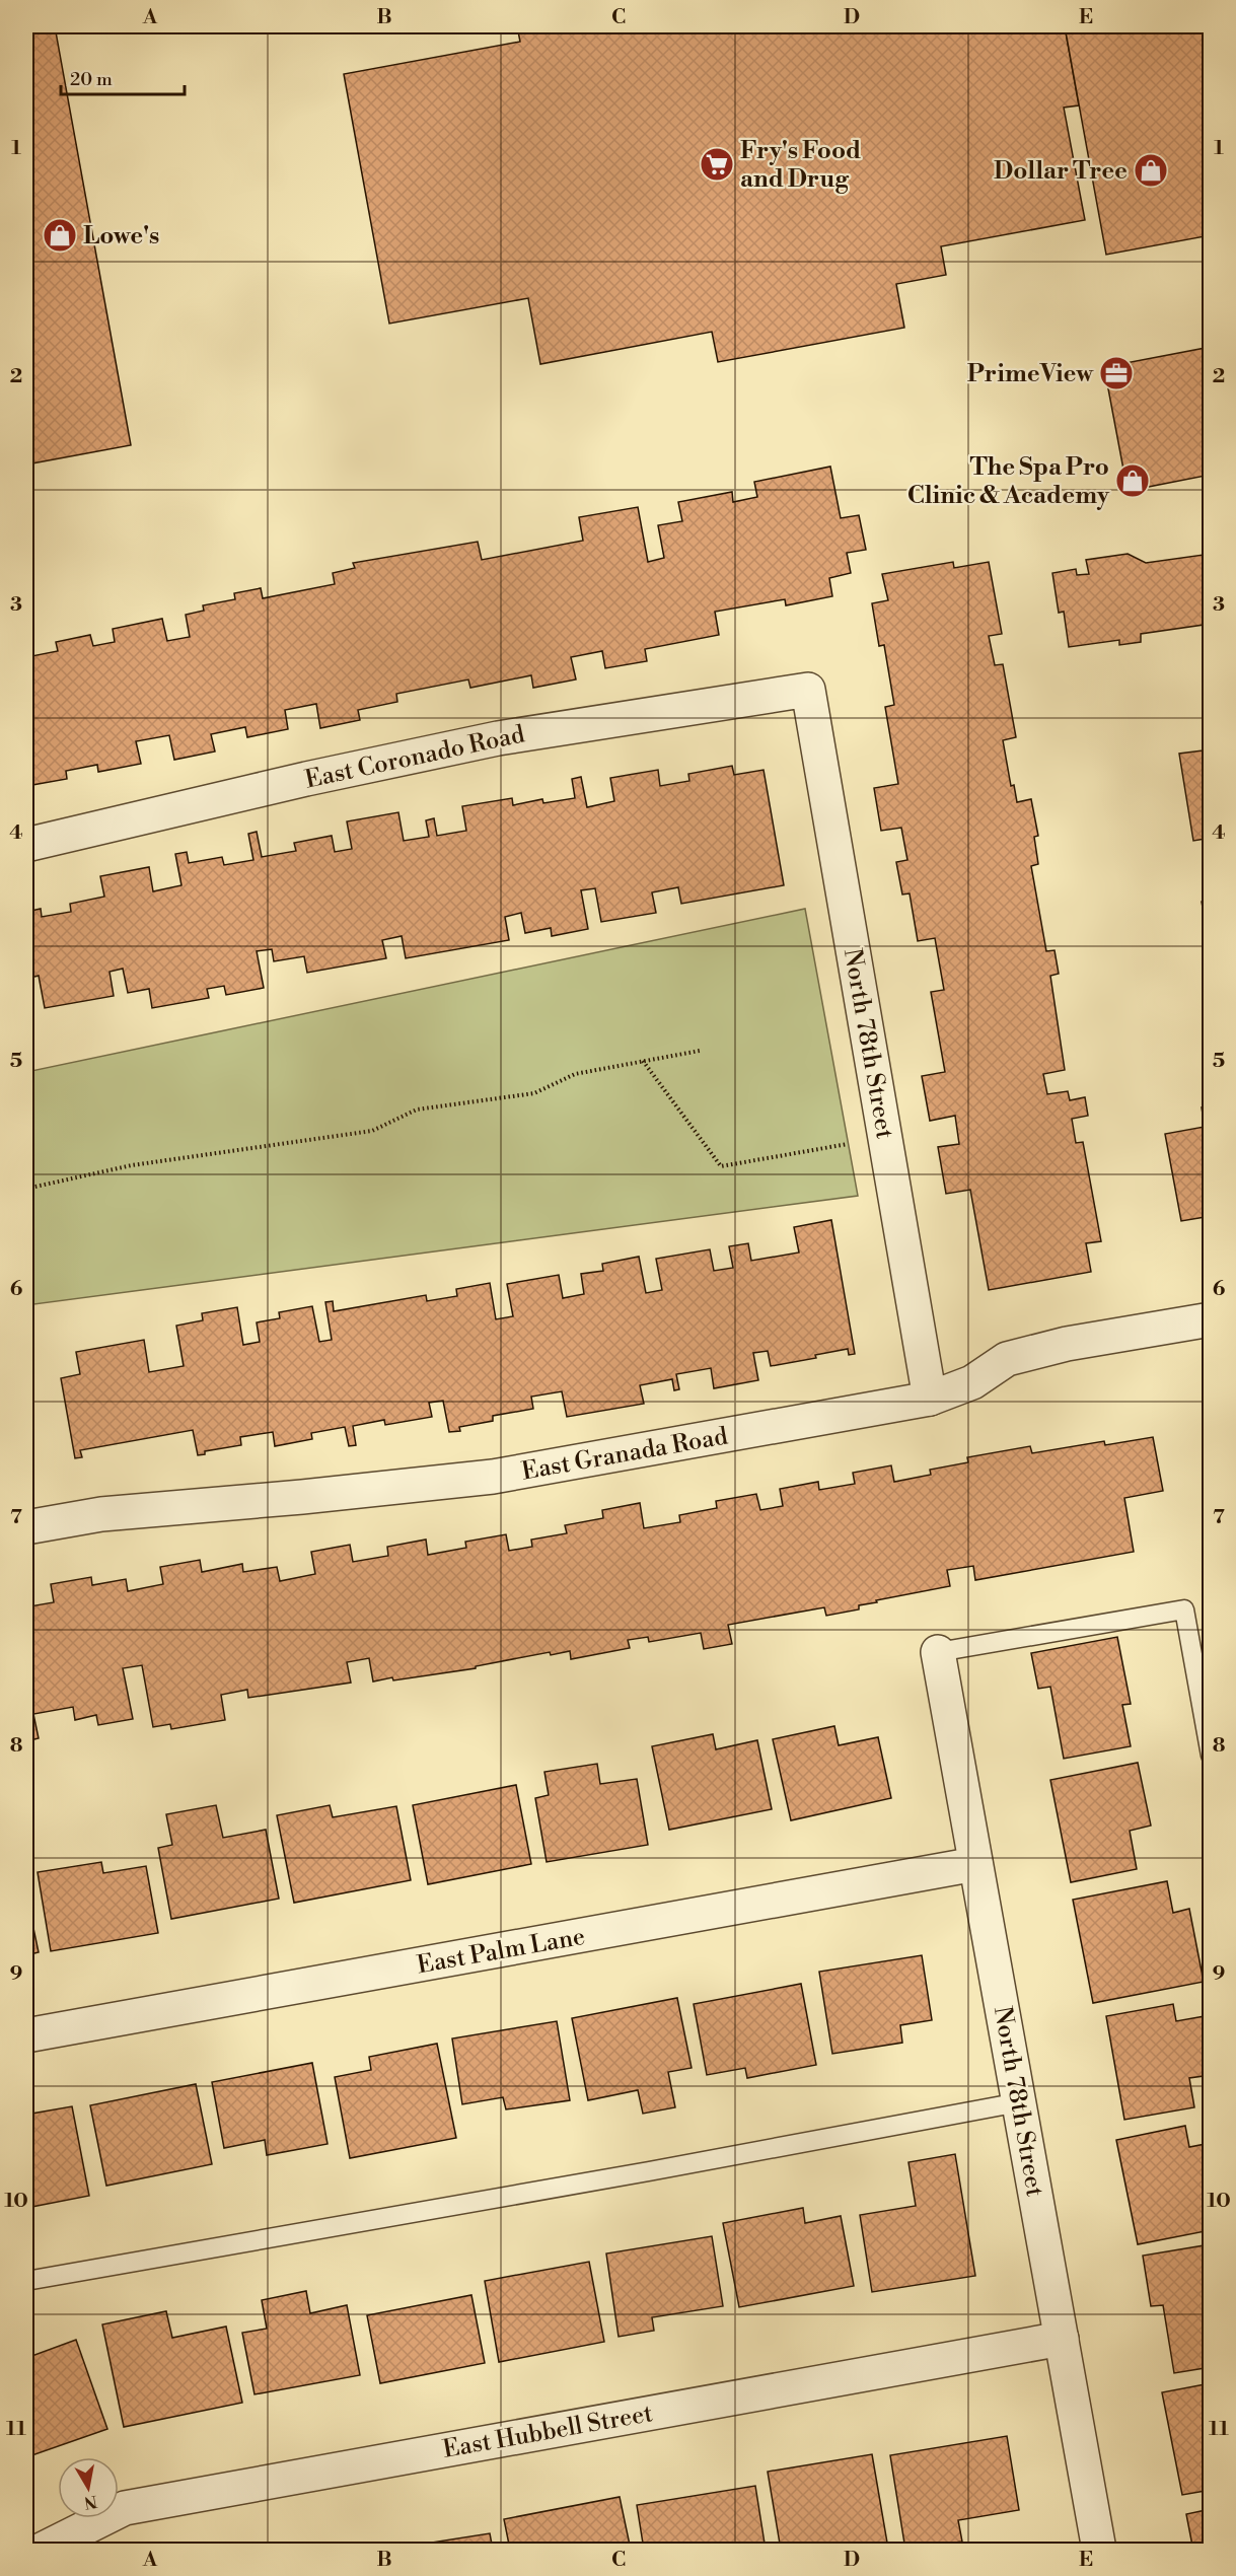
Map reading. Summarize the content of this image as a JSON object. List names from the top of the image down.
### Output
{
  "streets": {
    "street": [
      "East Coronado Road",
      "North 78th Street",
      "East Granada Road",
      "East Palm Lane",
      "East Hubbell Street"
    ]
  },
  "crossings": [
    ["East Coronado Road", "North 78th Street"],
    ["North 78th Street", "East Granada Road"],
    ["North 78th Street", "East Palm Lane"],
    ["North 78th Street", "East Hubbell Street"]
  ],
  "places": {
    "supermarket": ["Fry's Food and Drug"],
    "shop": ["Dollar Tree", "Lowe's", "The Spa Pro Clinic & Academy"],
    "office": ["PrimeView"]
  },
  "scale_bar": "20 m",
  "north": "bottom",
  "grid": {
    "columns": [
      "A",
      "B",
      "C",
      "D",
      "E"
    ],
    "rows": [
      "1",
      "2",
      "3",
      "4",
      "5",
      "6",
      "7",
      "8",
      "9",
      "10",
      "11"
    ]
  }
}
